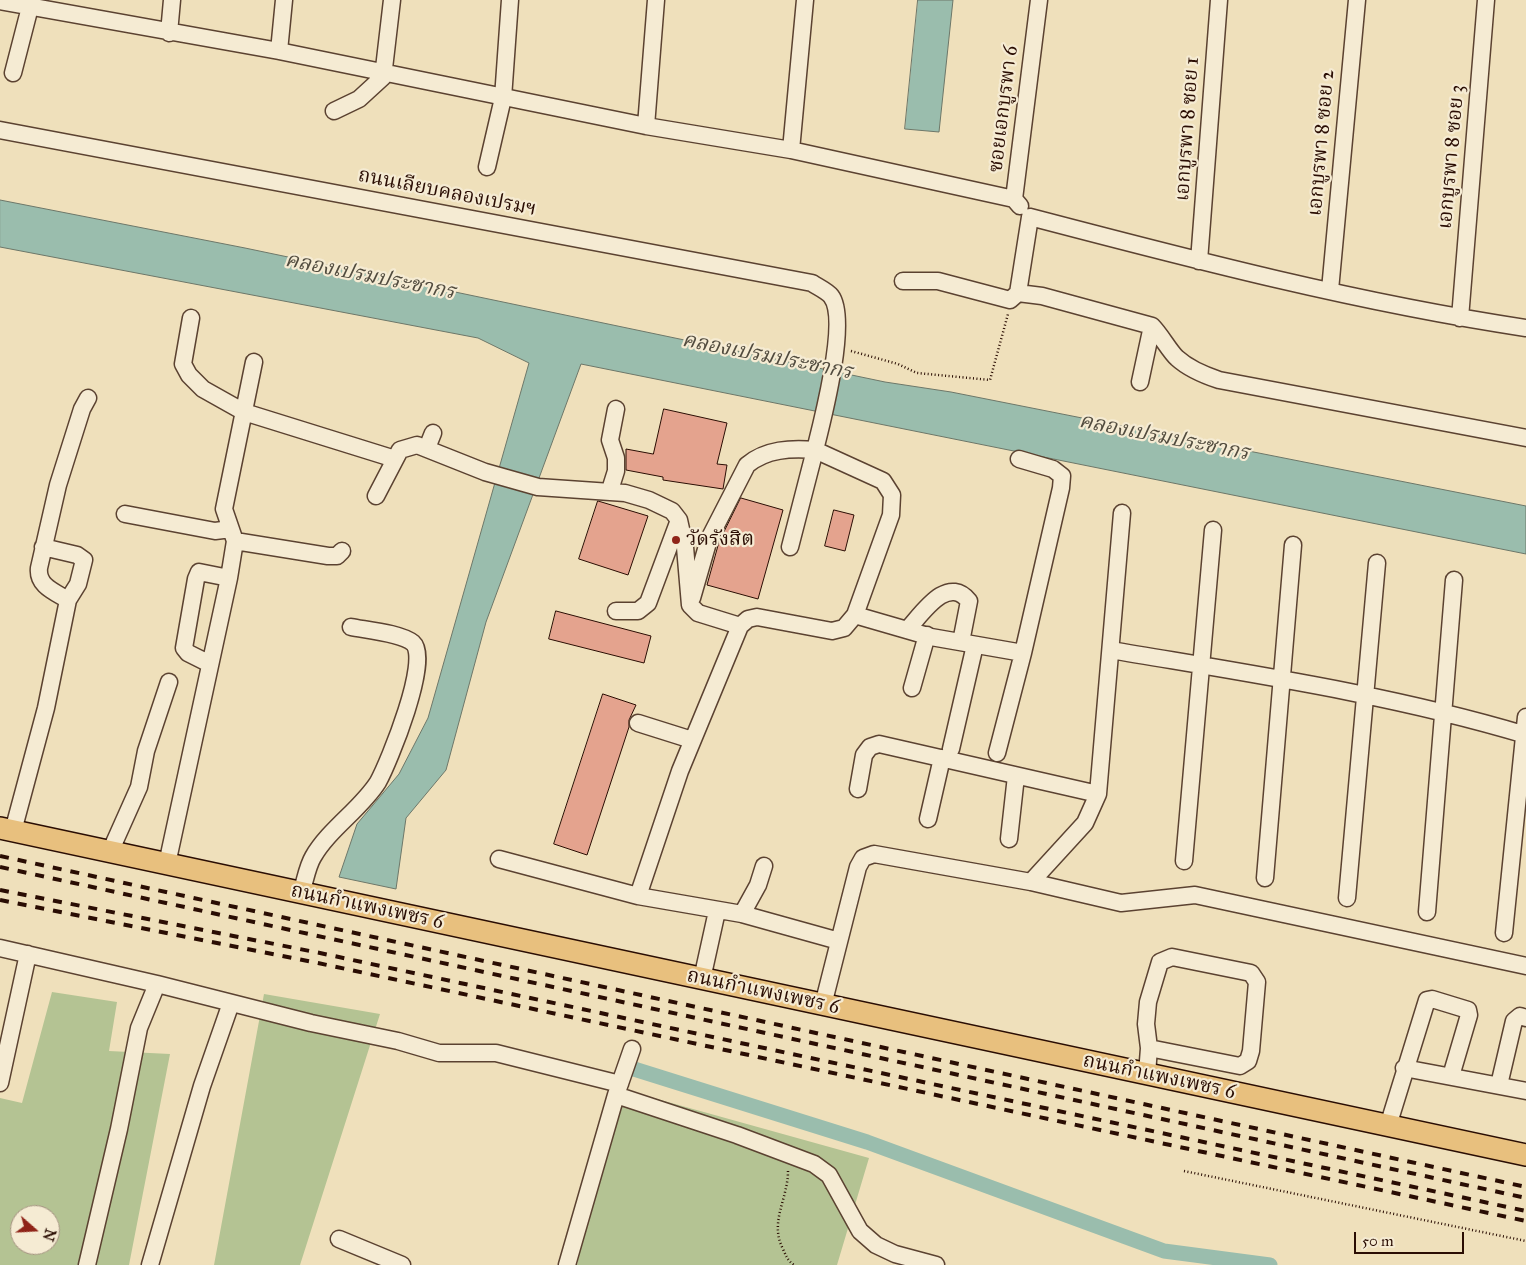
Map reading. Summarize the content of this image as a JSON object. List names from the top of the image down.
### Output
{
  "streets": {
    "main road": ["ถนนกำแพงเพชร 6"],
    "street": [
      "ซอยเอกบูรพา 6",
      "เอกบูรพา 8 ซอย 1",
      "เอกบูรพา 8 ซอย 2",
      "เอกบูรพา 8 ซอย 3",
      "ถนนเลียบคลองเปรมฯ"
    ]
  },
  "water": ["คลองเปรมประชากร"],
  "places": ["วัดรังสิต"],
  "scale_bar": "50 m",
  "north": "right"
}
